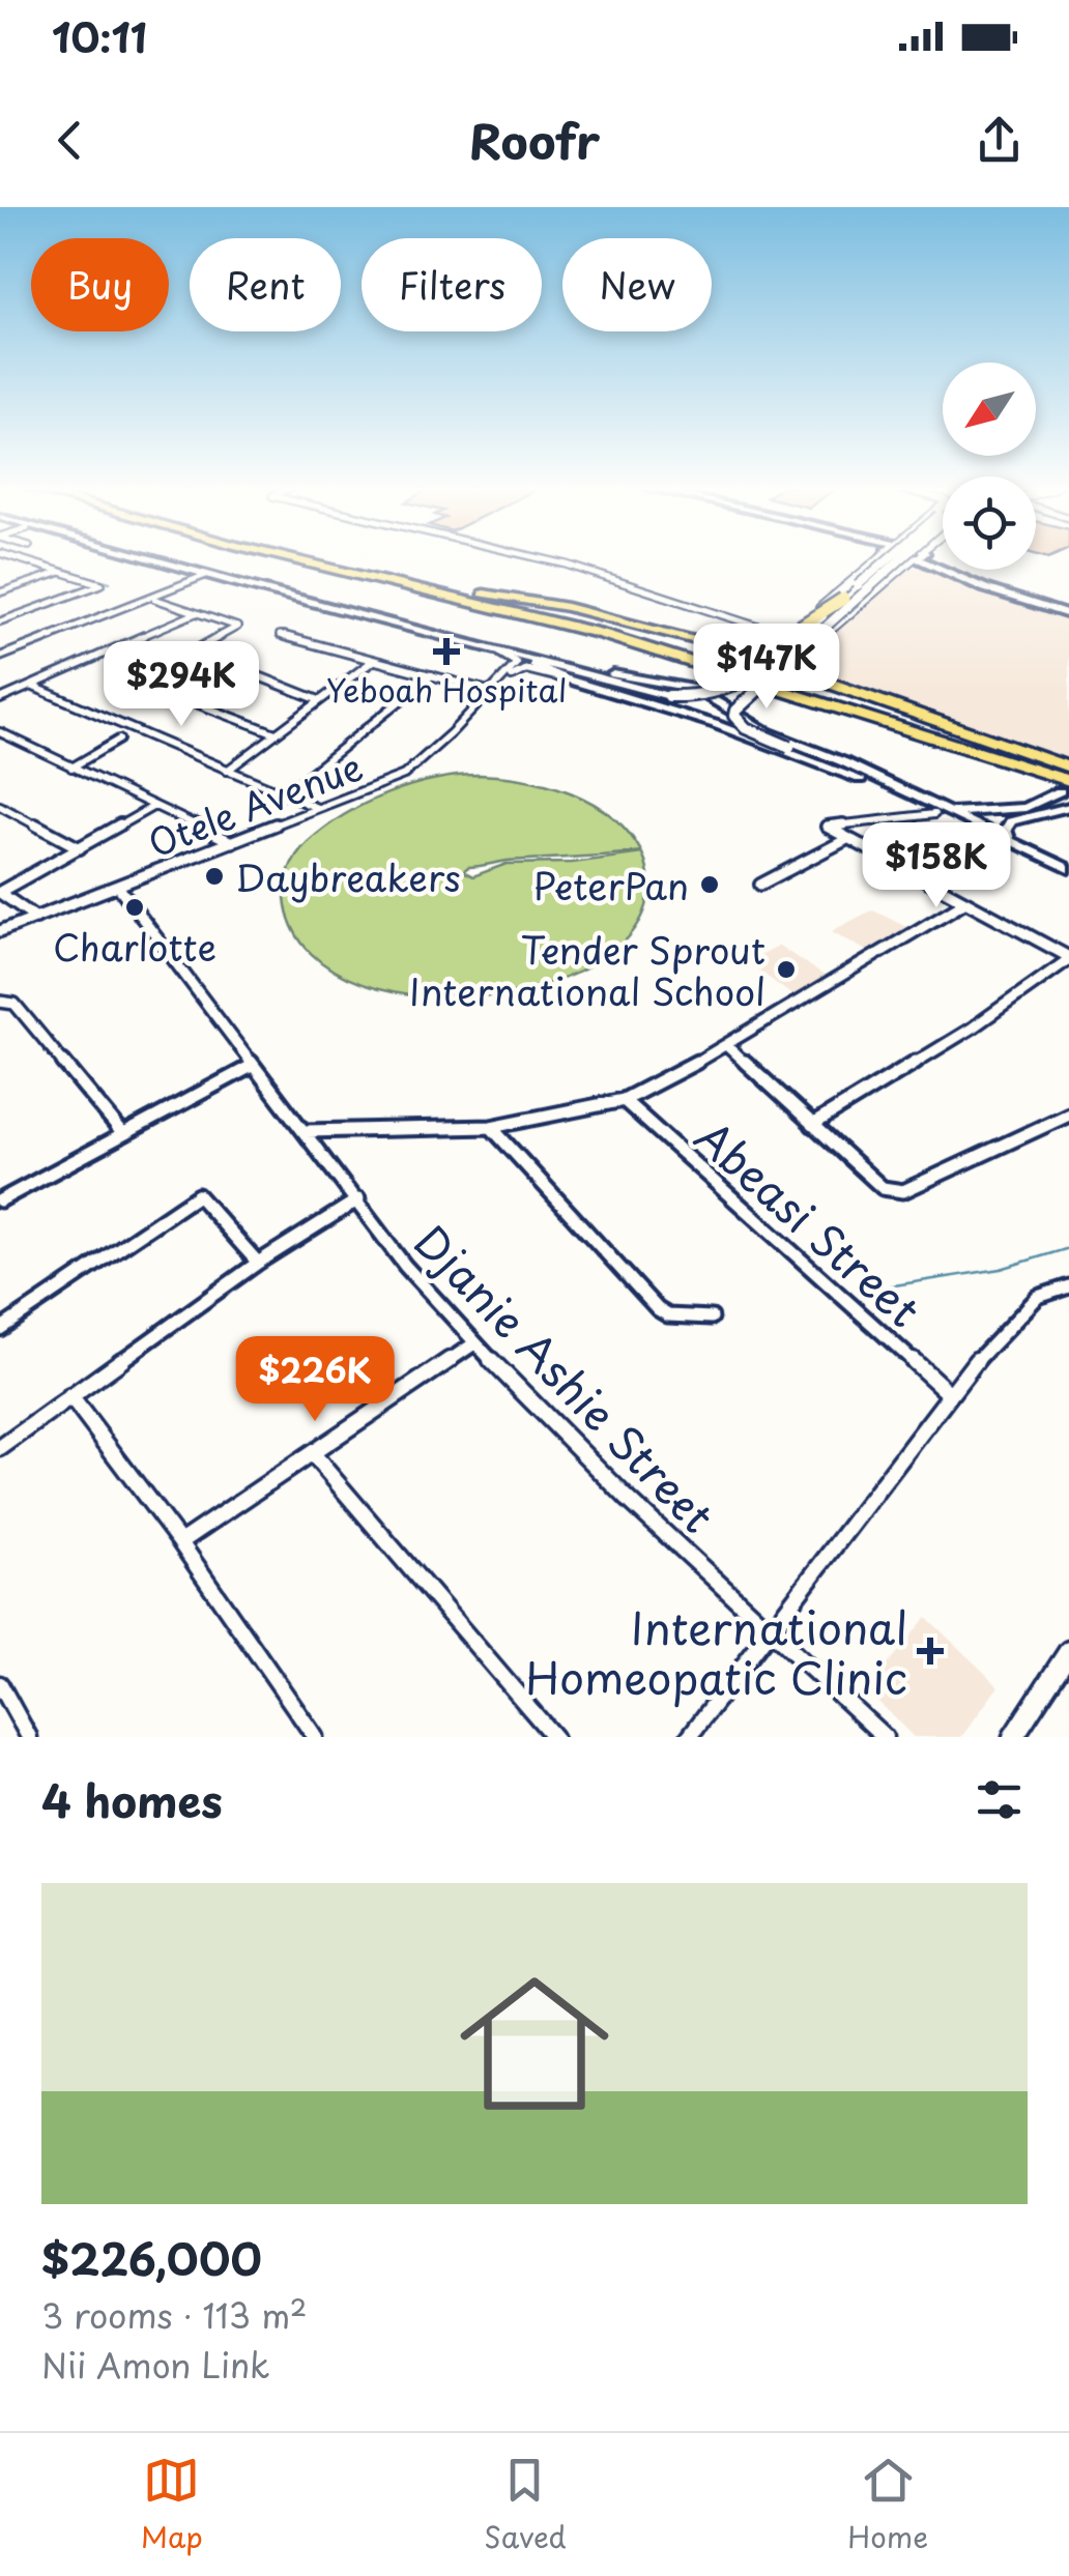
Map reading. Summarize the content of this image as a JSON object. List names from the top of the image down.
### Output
{
  "streets": {
    "street": ["Otele Avenue", "Abeasi Street", "Djanie Ashie Street"]
  },
  "crossings": [
    ["Otele Avenue", "Djanie Ashie Street"]
  ],
  "places": {
    "health": ["Yeboah Hospital", "International Homeopatic Clinic"],
    "other": [
      "Daybreakers",
      "PeterPan",
      "Charlotte",
      "Tender Sprout International School"
    ]
  },
  "north": "bottom left",
  "page": {
    "status": "10:11",
    "header": "Roofr",
    "chip": [
      "Buy",
      "Rent",
      "Filters",
      "New"
    ],
    "price": [
      "$147K",
      "$294K",
      "$158K",
      "$226K"
    ],
    "heading": "4 homes",
    "list": [
      {
        "name": "$226,000",
        "note": "3 rooms · 113 m² · Nii Amon Link"
      }
    ],
    "tabs": ["Map", "Saved", "Home"]
  }
}
